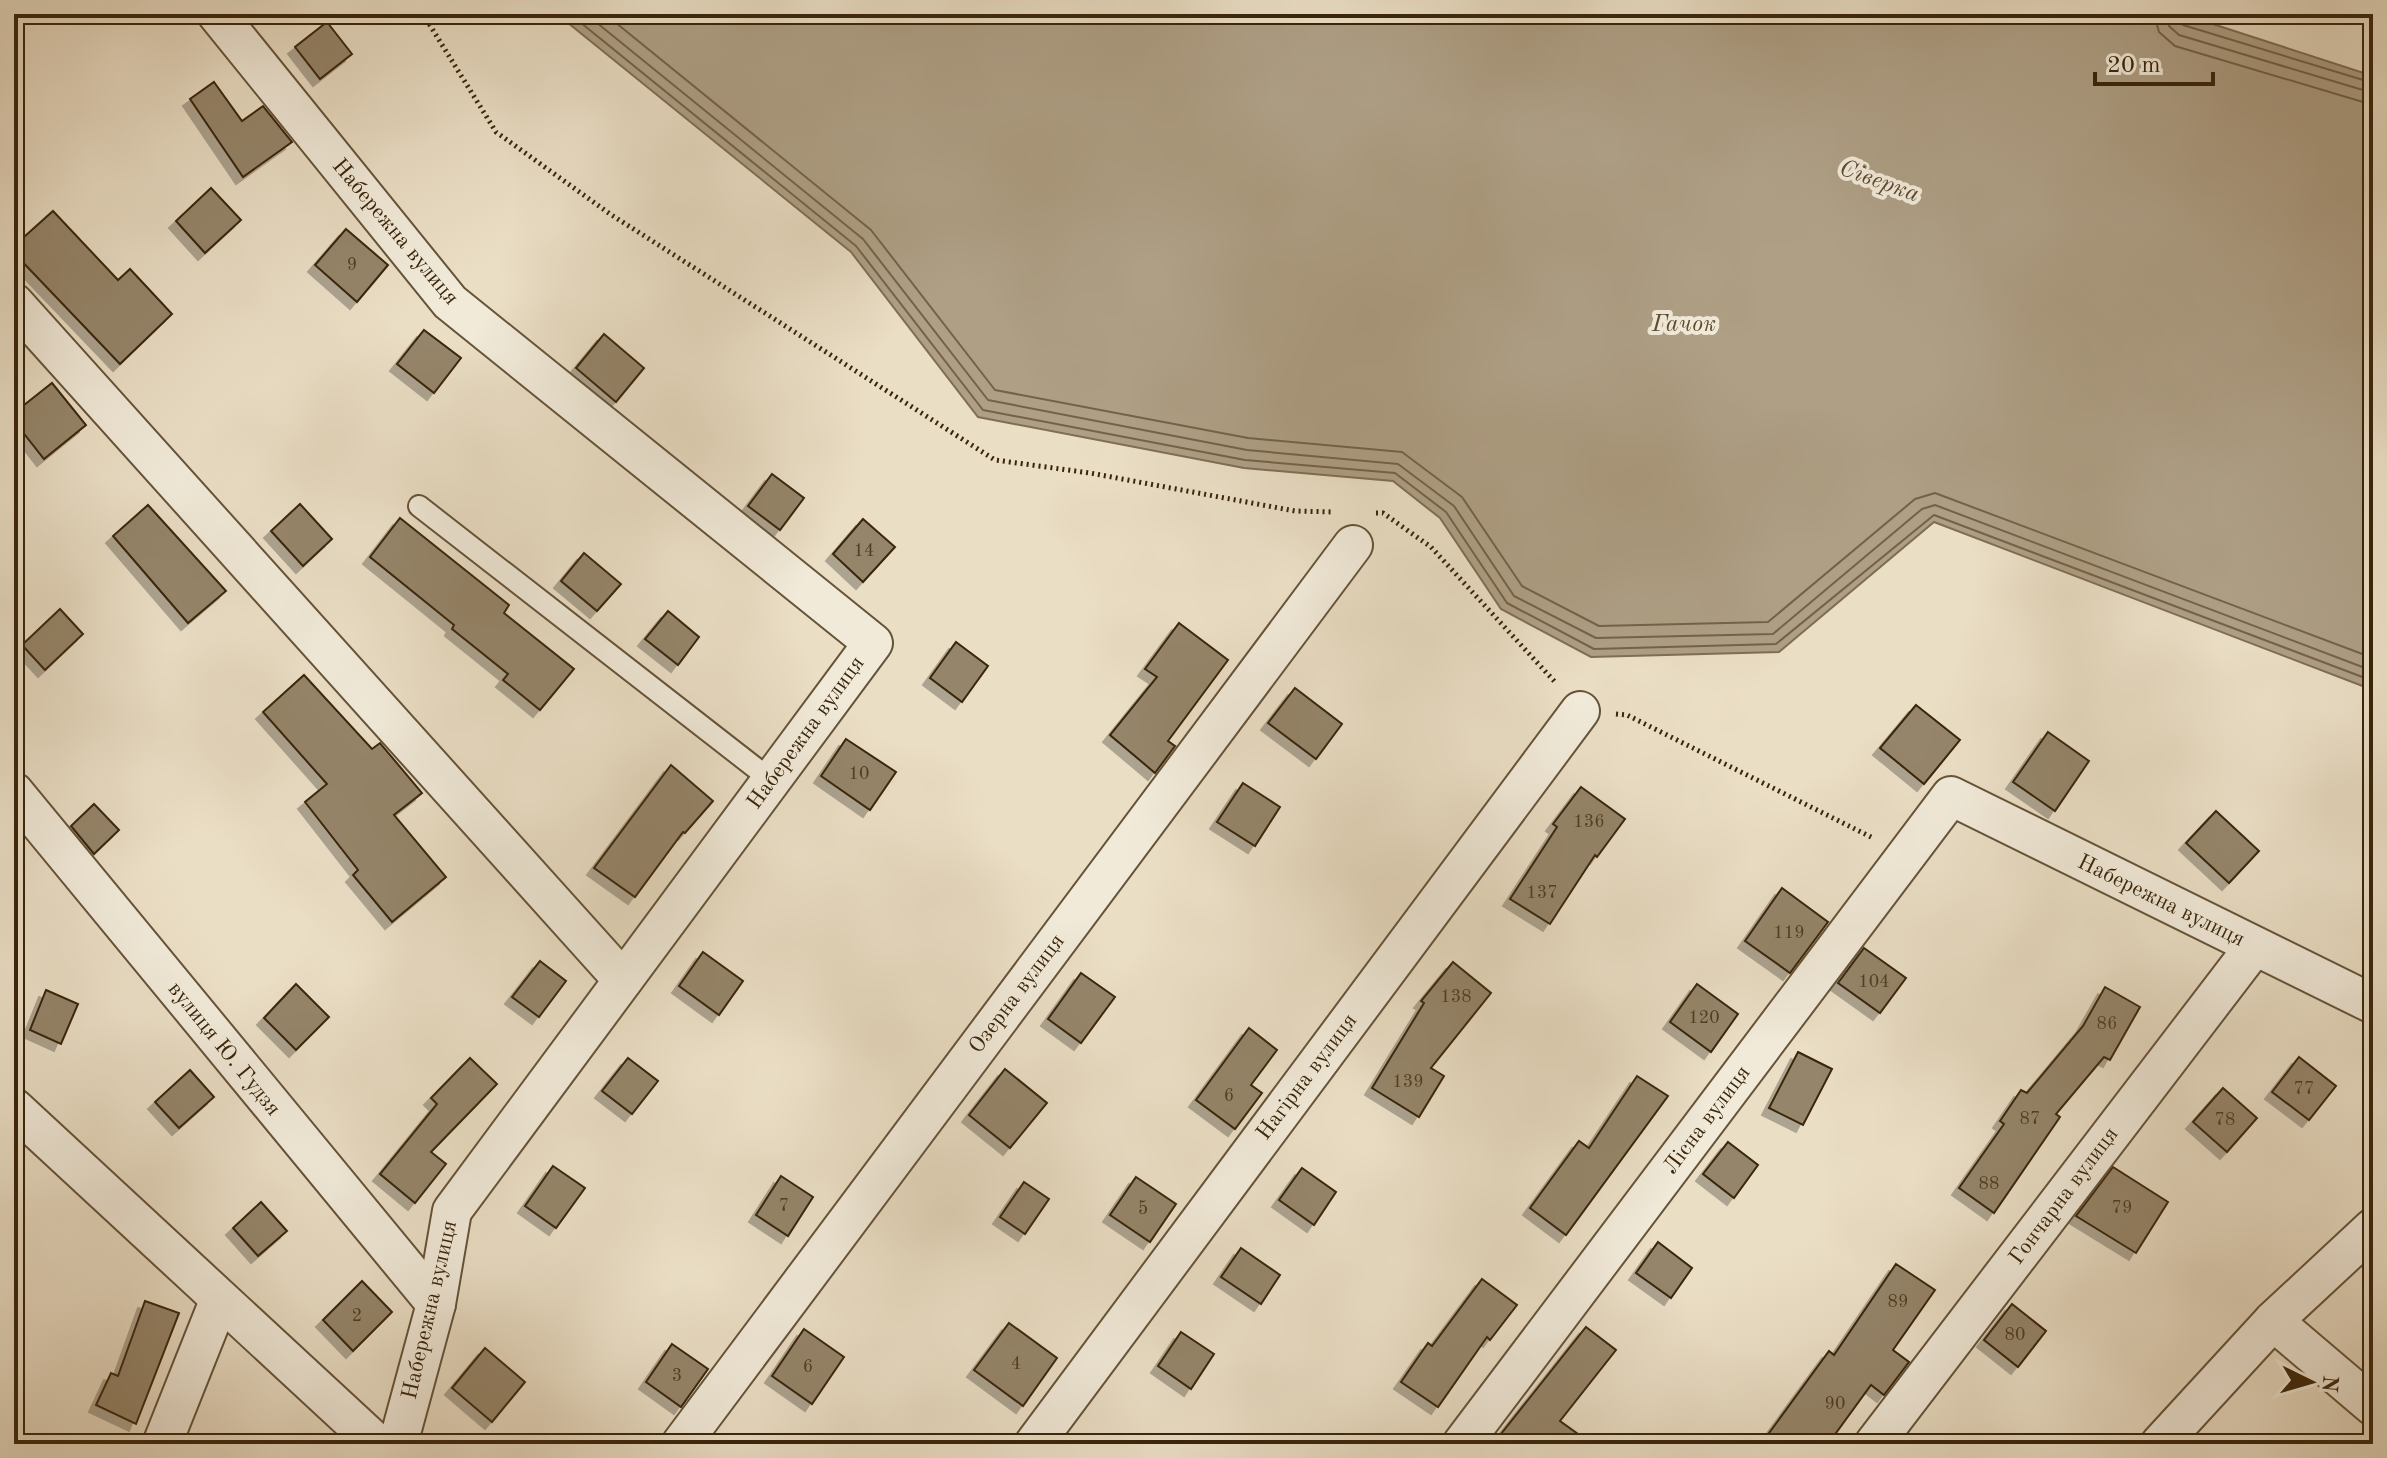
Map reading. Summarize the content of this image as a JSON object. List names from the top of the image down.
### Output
{
  "streets": {
    "street": [
      "Набережна вулиця",
      "Озерна вулиця",
      "вулиця Ю. Гудзя",
      "Нагірна вулиця",
      "Лісна вулиця",
      "Гончарна вулиця"
    ]
  },
  "crossings": [
    ["Набережна вулиця", "вулиця Ю. Гудзя"],
    ["Набережна вулиця", "Лісна вулиця"],
    ["Набережна вулиця", "Гончарна вулиця"]
  ],
  "water": ["Сіверка", "Гачок"],
  "house_numbers": [
    "9",
    "14",
    "10",
    "136",
    "137",
    "119",
    "104",
    "138",
    "120",
    "86",
    "139",
    "77",
    "6",
    "87",
    "78",
    "88",
    "7",
    "79",
    "5",
    "89",
    "2",
    "80",
    "4",
    "6",
    "3",
    "90"
  ],
  "scale_bar": "20 m",
  "north": "right"
}
